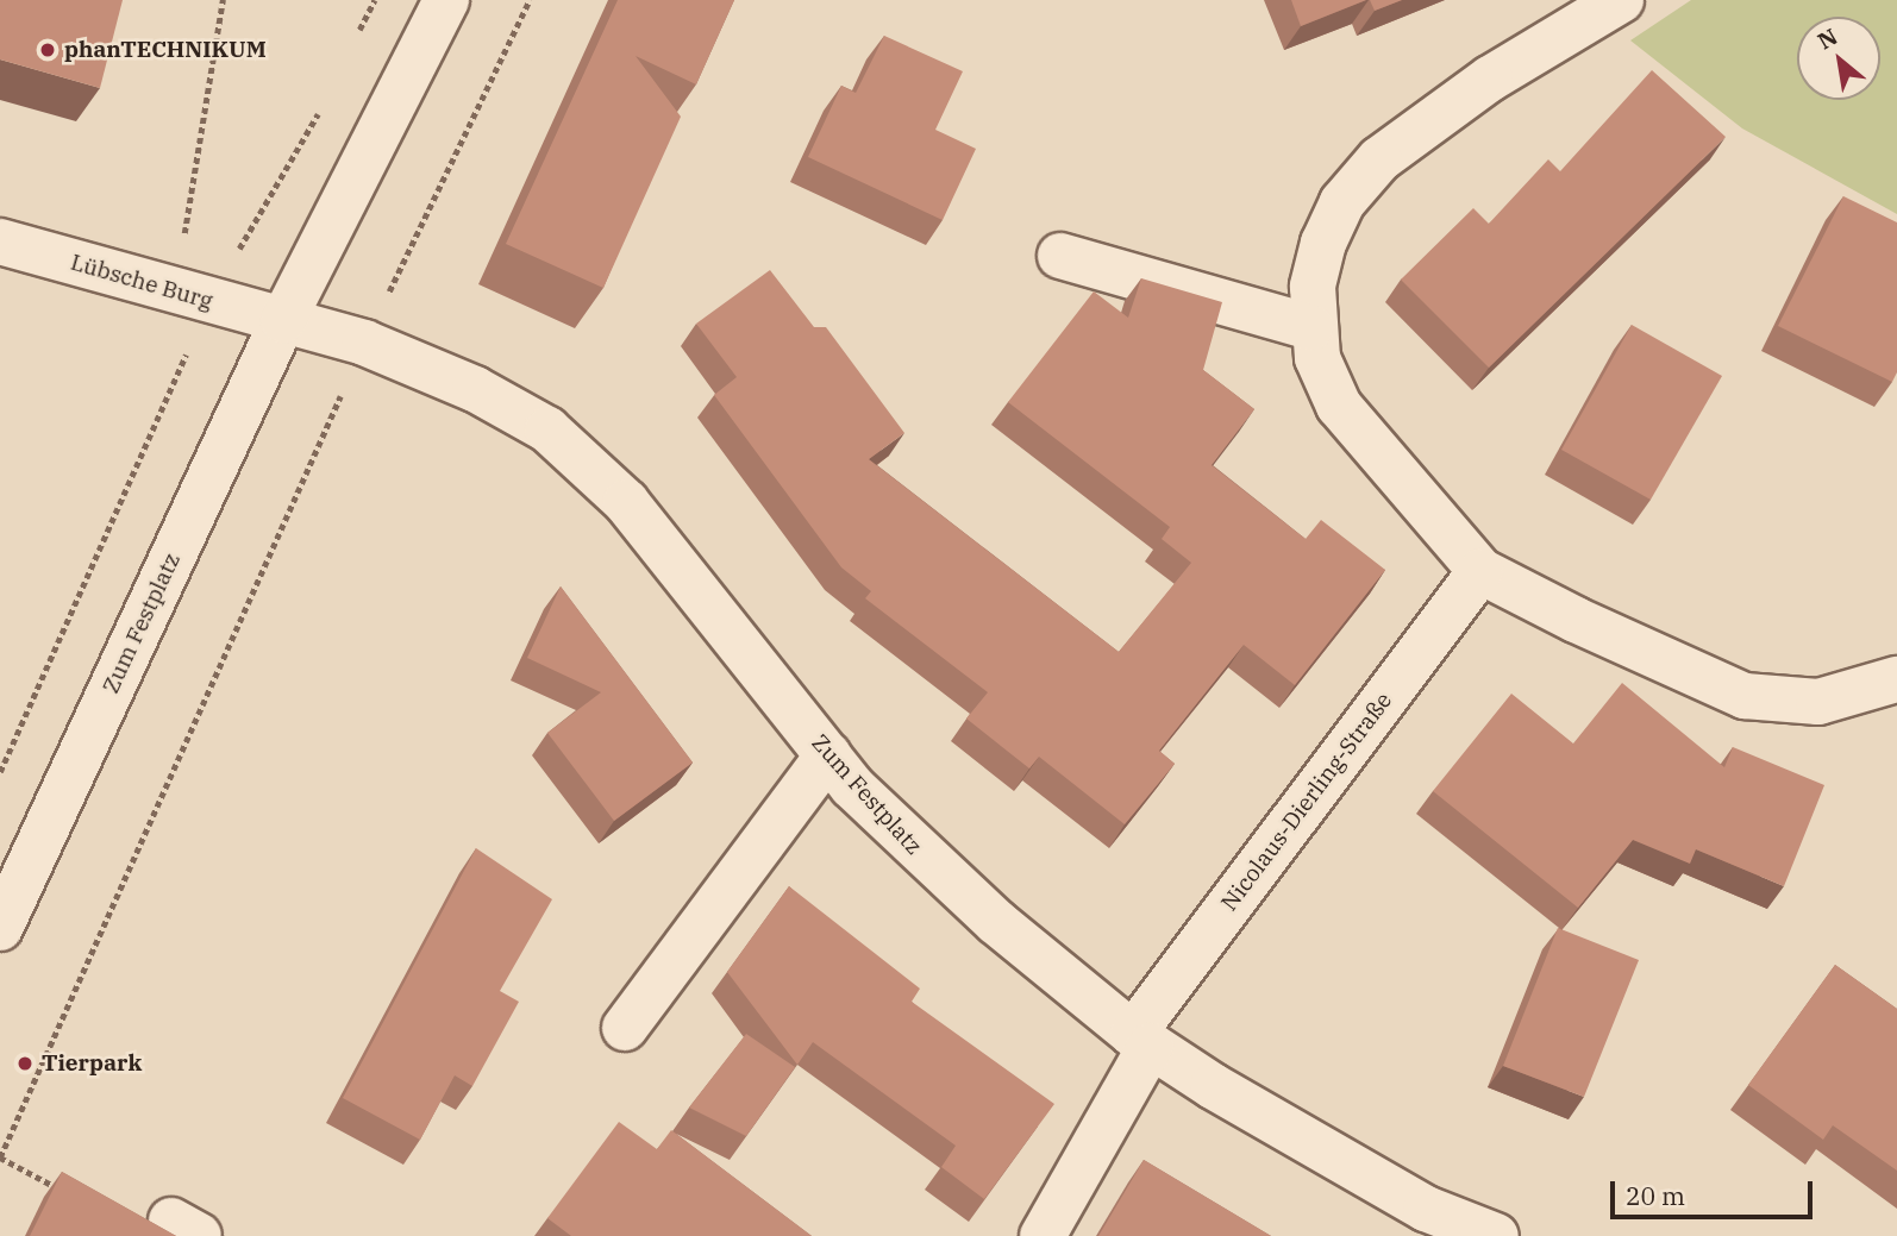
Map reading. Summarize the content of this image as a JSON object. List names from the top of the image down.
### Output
{
  "streets": {
    "street": ["Lübsche Burg", "Zum Festplatz", "Nicolaus-Dierling-Straße"]
  },
  "crossings": [
    ["Lübsche Burg", "Zum Festplatz"],
    ["Zum Festplatz", "Nicolaus-Dierling-Straße"]
  ],
  "places": ["phanTECHNIKUM", "Tierpark"],
  "scale_bar": "20 m",
  "north": "top left"
}
